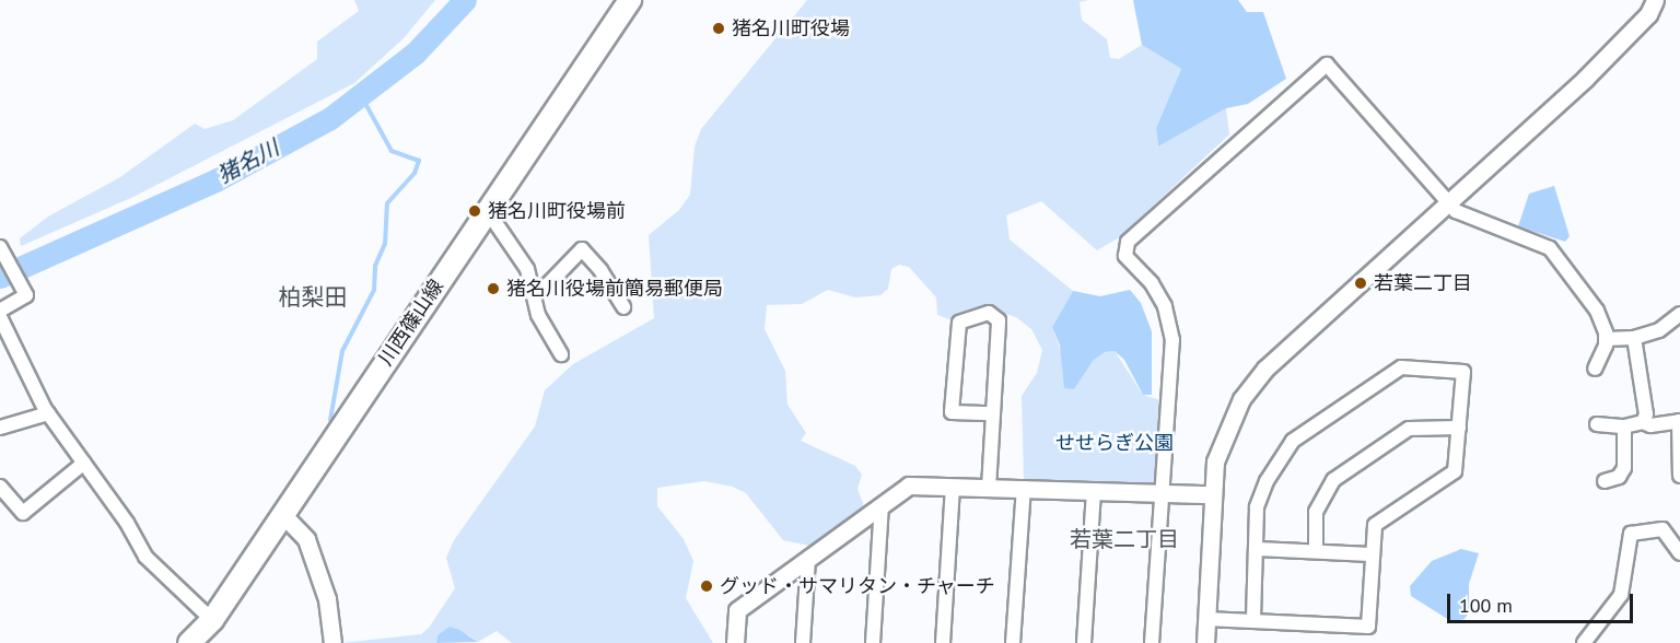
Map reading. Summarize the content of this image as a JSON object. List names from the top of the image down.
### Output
{
  "streets": {
    "main road": ["川西篠山線"]
  },
  "districts": ["柏梨田", "若葉二丁目"],
  "water": ["猪名川"],
  "parks": ["せせらぎ公園"],
  "places": [
    "猪名川町役場",
    "猪名川町役場前",
    "若葉二丁目",
    "猪名川役場前簡易郵便局",
    "グッド・サマリタン・チャーチ"
  ],
  "scale_bar": "100 m"
}
